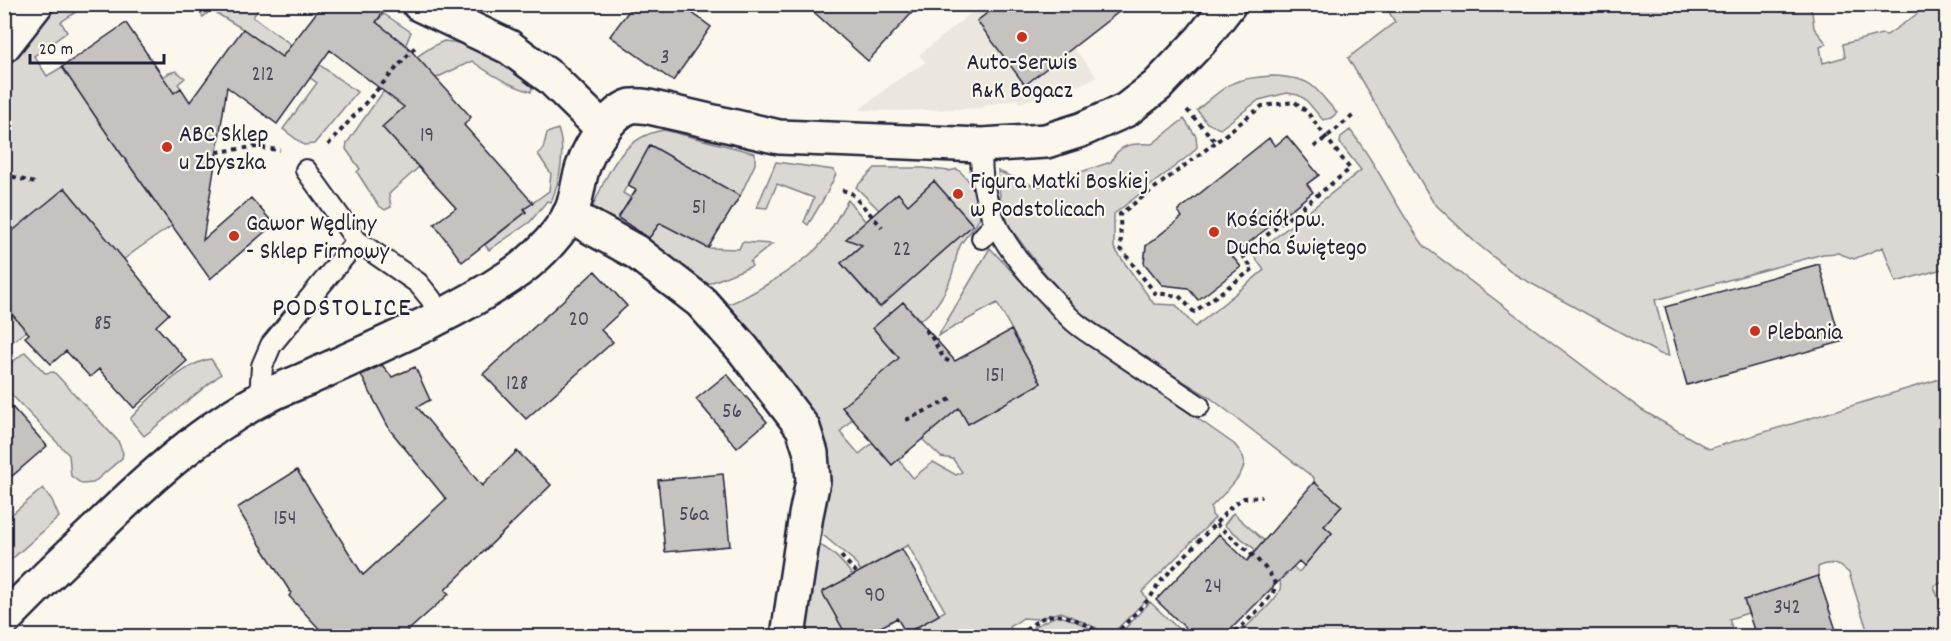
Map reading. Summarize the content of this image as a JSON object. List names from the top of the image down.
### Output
{
  "districts": ["PODSTOLICE"],
  "places": [
    "Auto-Serwis R&K Bogacz",
    "ABC Sklep u Zbyszka",
    "Figura Matki Boskiej w Podstolicach",
    "Kościół pw. Ducha Świętego",
    "Gawor Wędliny - Sklep Firmowy",
    "Plebania"
  ],
  "house_numbers": [
    "3",
    "212",
    "19",
    "51",
    "22",
    "20",
    "85",
    "151",
    "128",
    "56",
    "56a",
    "154",
    "24",
    "90",
    "342"
  ],
  "scale_bar": "20 m"
}
